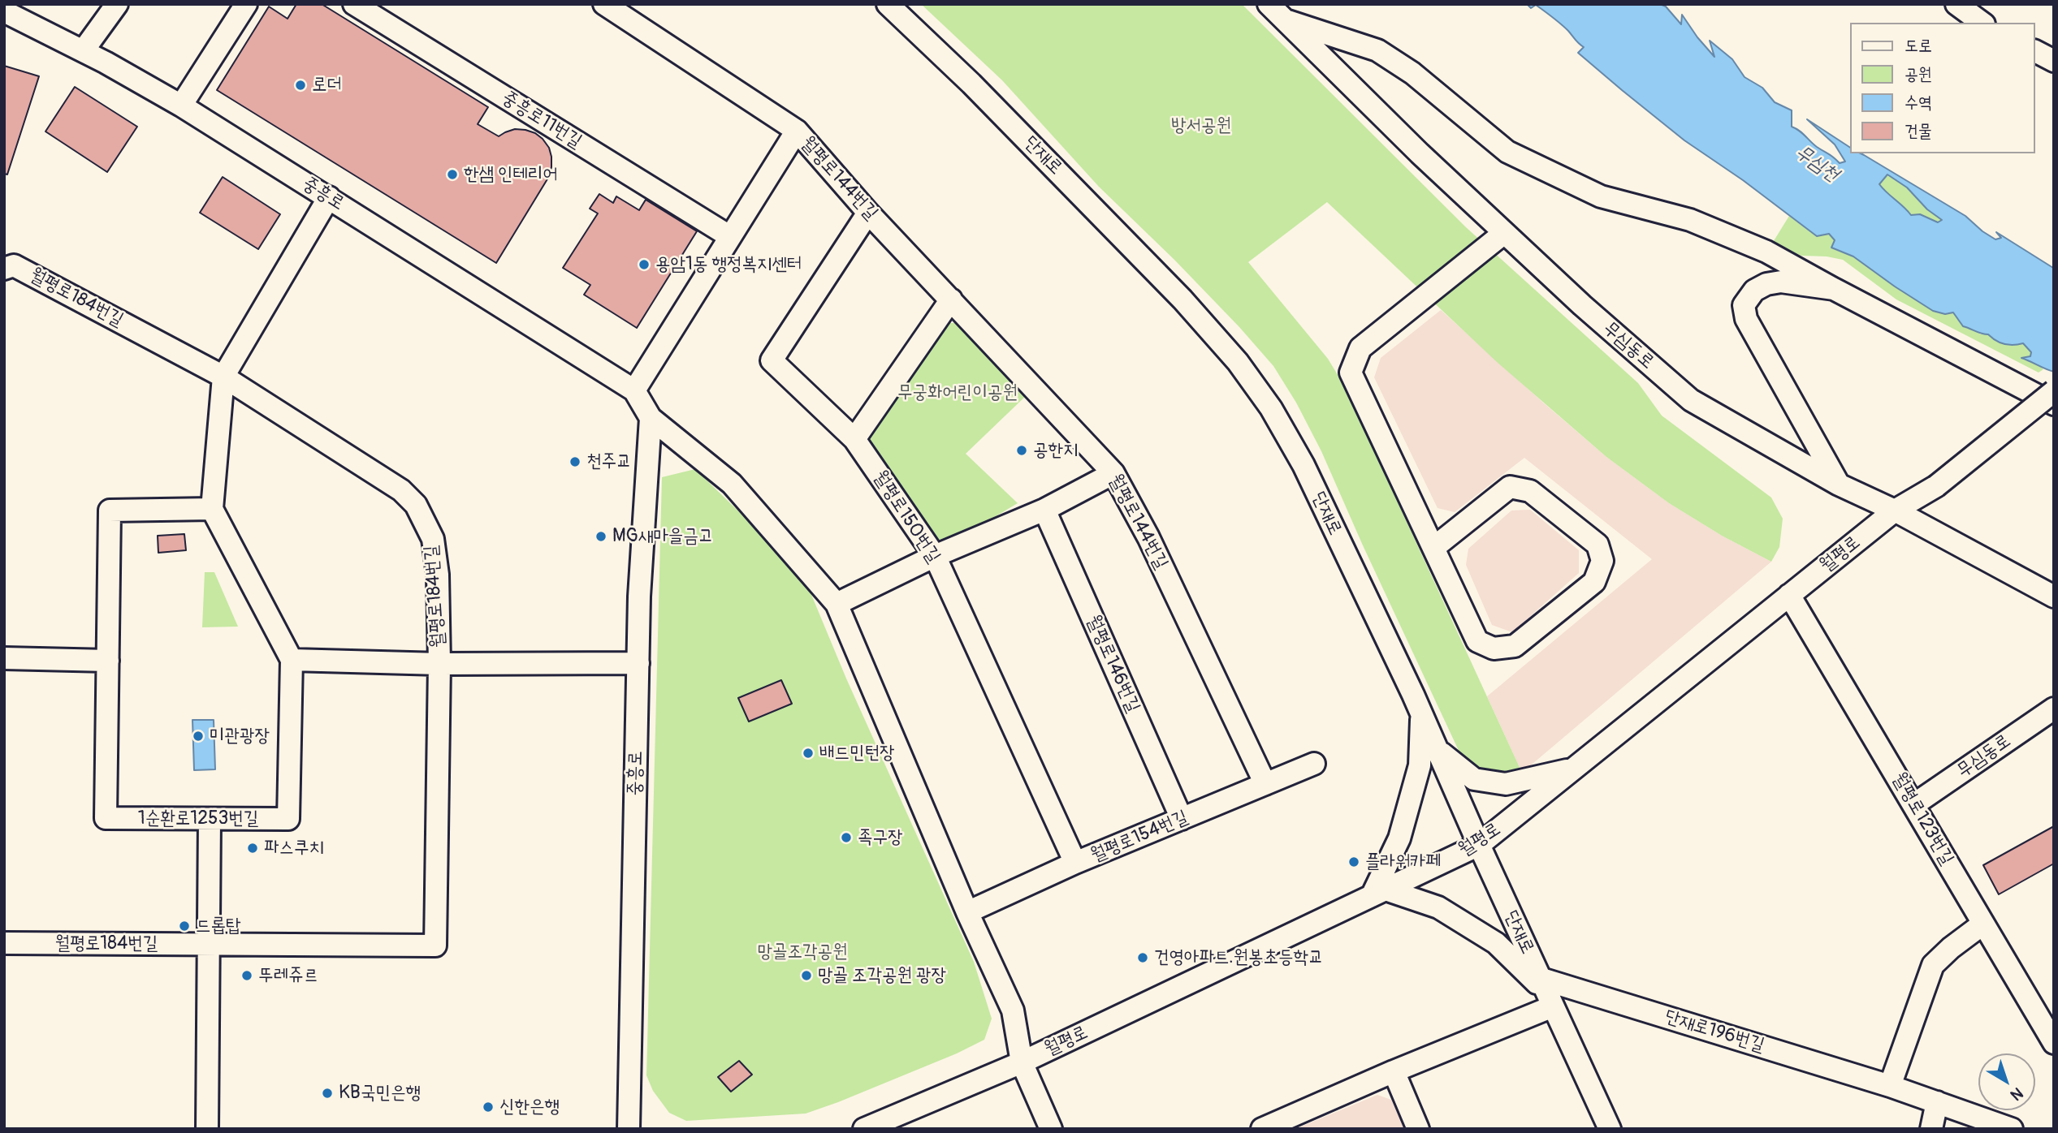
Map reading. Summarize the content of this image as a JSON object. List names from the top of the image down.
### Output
{
  "streets": {
    "street": [
      "중흥로11번길",
      "단재로",
      "월평로144번길",
      "중흥로",
      "월평로184번길",
      "무심동로",
      "월평로150번길",
      "월평로",
      "월평로146번길",
      "1순환로1253번길",
      "월평로123번길",
      "월평로154번길",
      "단재로196번길"
    ]
  },
  "crossings": [
    ["단재로", "월평로"],
    ["단재로", "단재로196번길"],
    ["월평로144번길", "월평로150번길"],
    ["월평로144번길", "월평로154번길"],
    ["무심동로", "월평로"],
    ["무심동로", "월평로123번길"],
    ["월평로150번길", "월평로154번길"],
    ["월평로", "월평로123번길"],
    ["월평로146번길", "월평로154번길"]
  ],
  "water": ["무심천"],
  "parks": ["방서공원", "무궁화어린이공원", "망골조각공원"],
  "places": [
    "로더",
    "한샘 인테리어",
    "용암1동 행정복지센터",
    "공한지",
    "천주교",
    "MG새마을금고",
    "미관광장",
    "배드민턴장",
    "족구장",
    "파스쿠치",
    "플라워카페",
    "드롭탑",
    "건영아파트.원봉초등학교",
    "뚜레쥬르",
    "망골 조각공원 광장",
    "KB국민은행",
    "신한은행"
  ],
  "legend": [
    "도로",
    "공원",
    "수역",
    "건물"
  ],
  "north": "bottom right"
}
